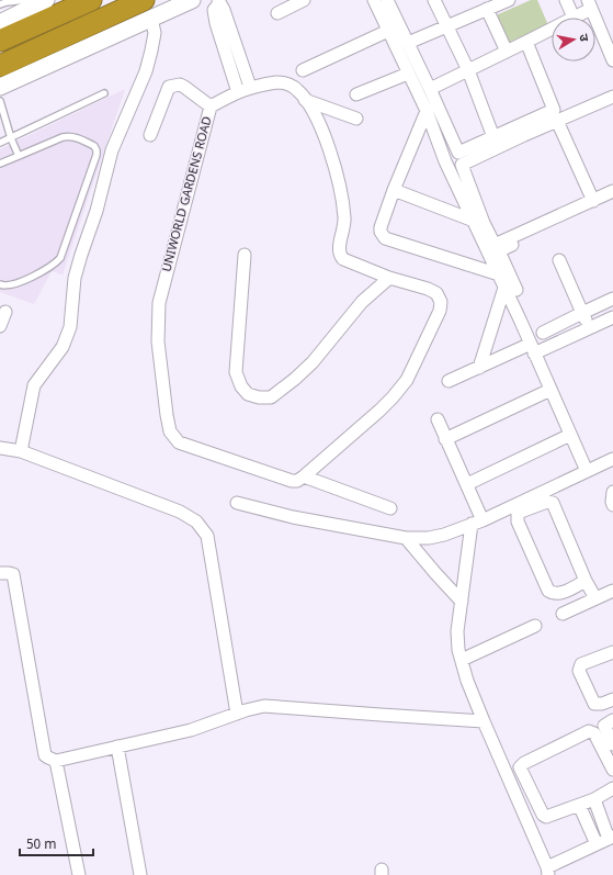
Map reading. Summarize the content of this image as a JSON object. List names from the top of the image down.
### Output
{
  "streets": {
    "street": ["UNIWORLD GARDENS ROAD"]
  },
  "scale_bar": "50 m",
  "north": "right"
}
